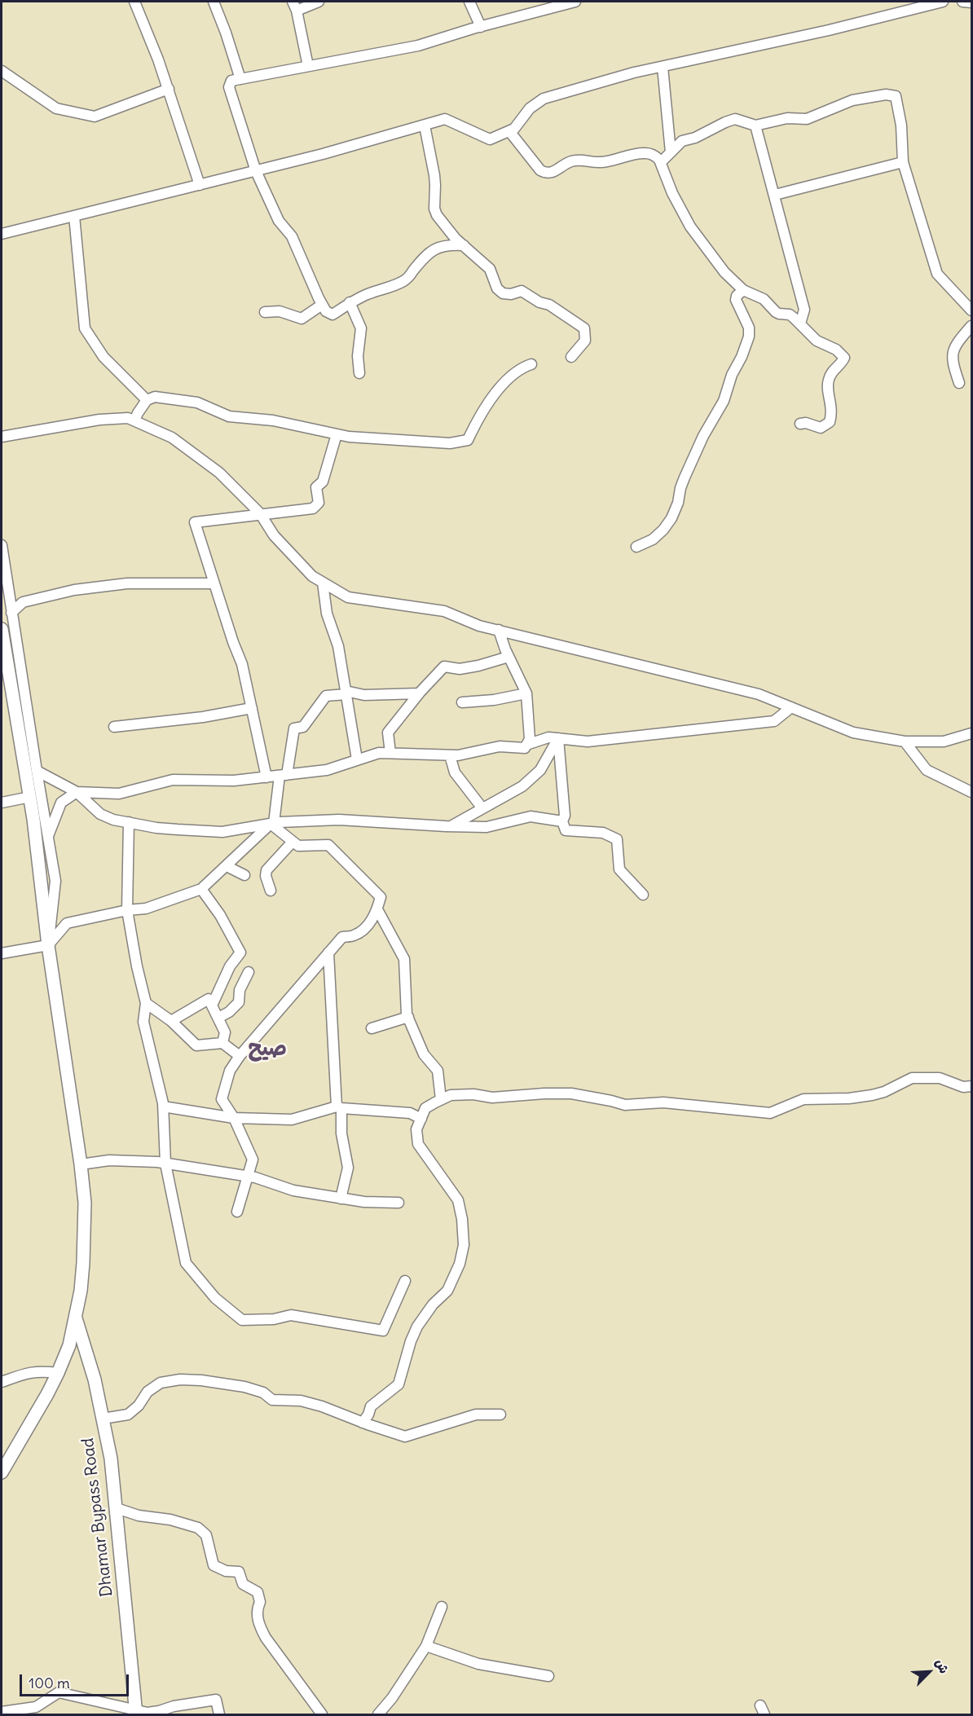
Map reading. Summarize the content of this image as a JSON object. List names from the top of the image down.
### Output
{
  "streets": {
    "main road": ["Dhamar Bypass Road"]
  },
  "districts": ["صيح"],
  "scale_bar": "100 m",
  "north": "top right"
}
